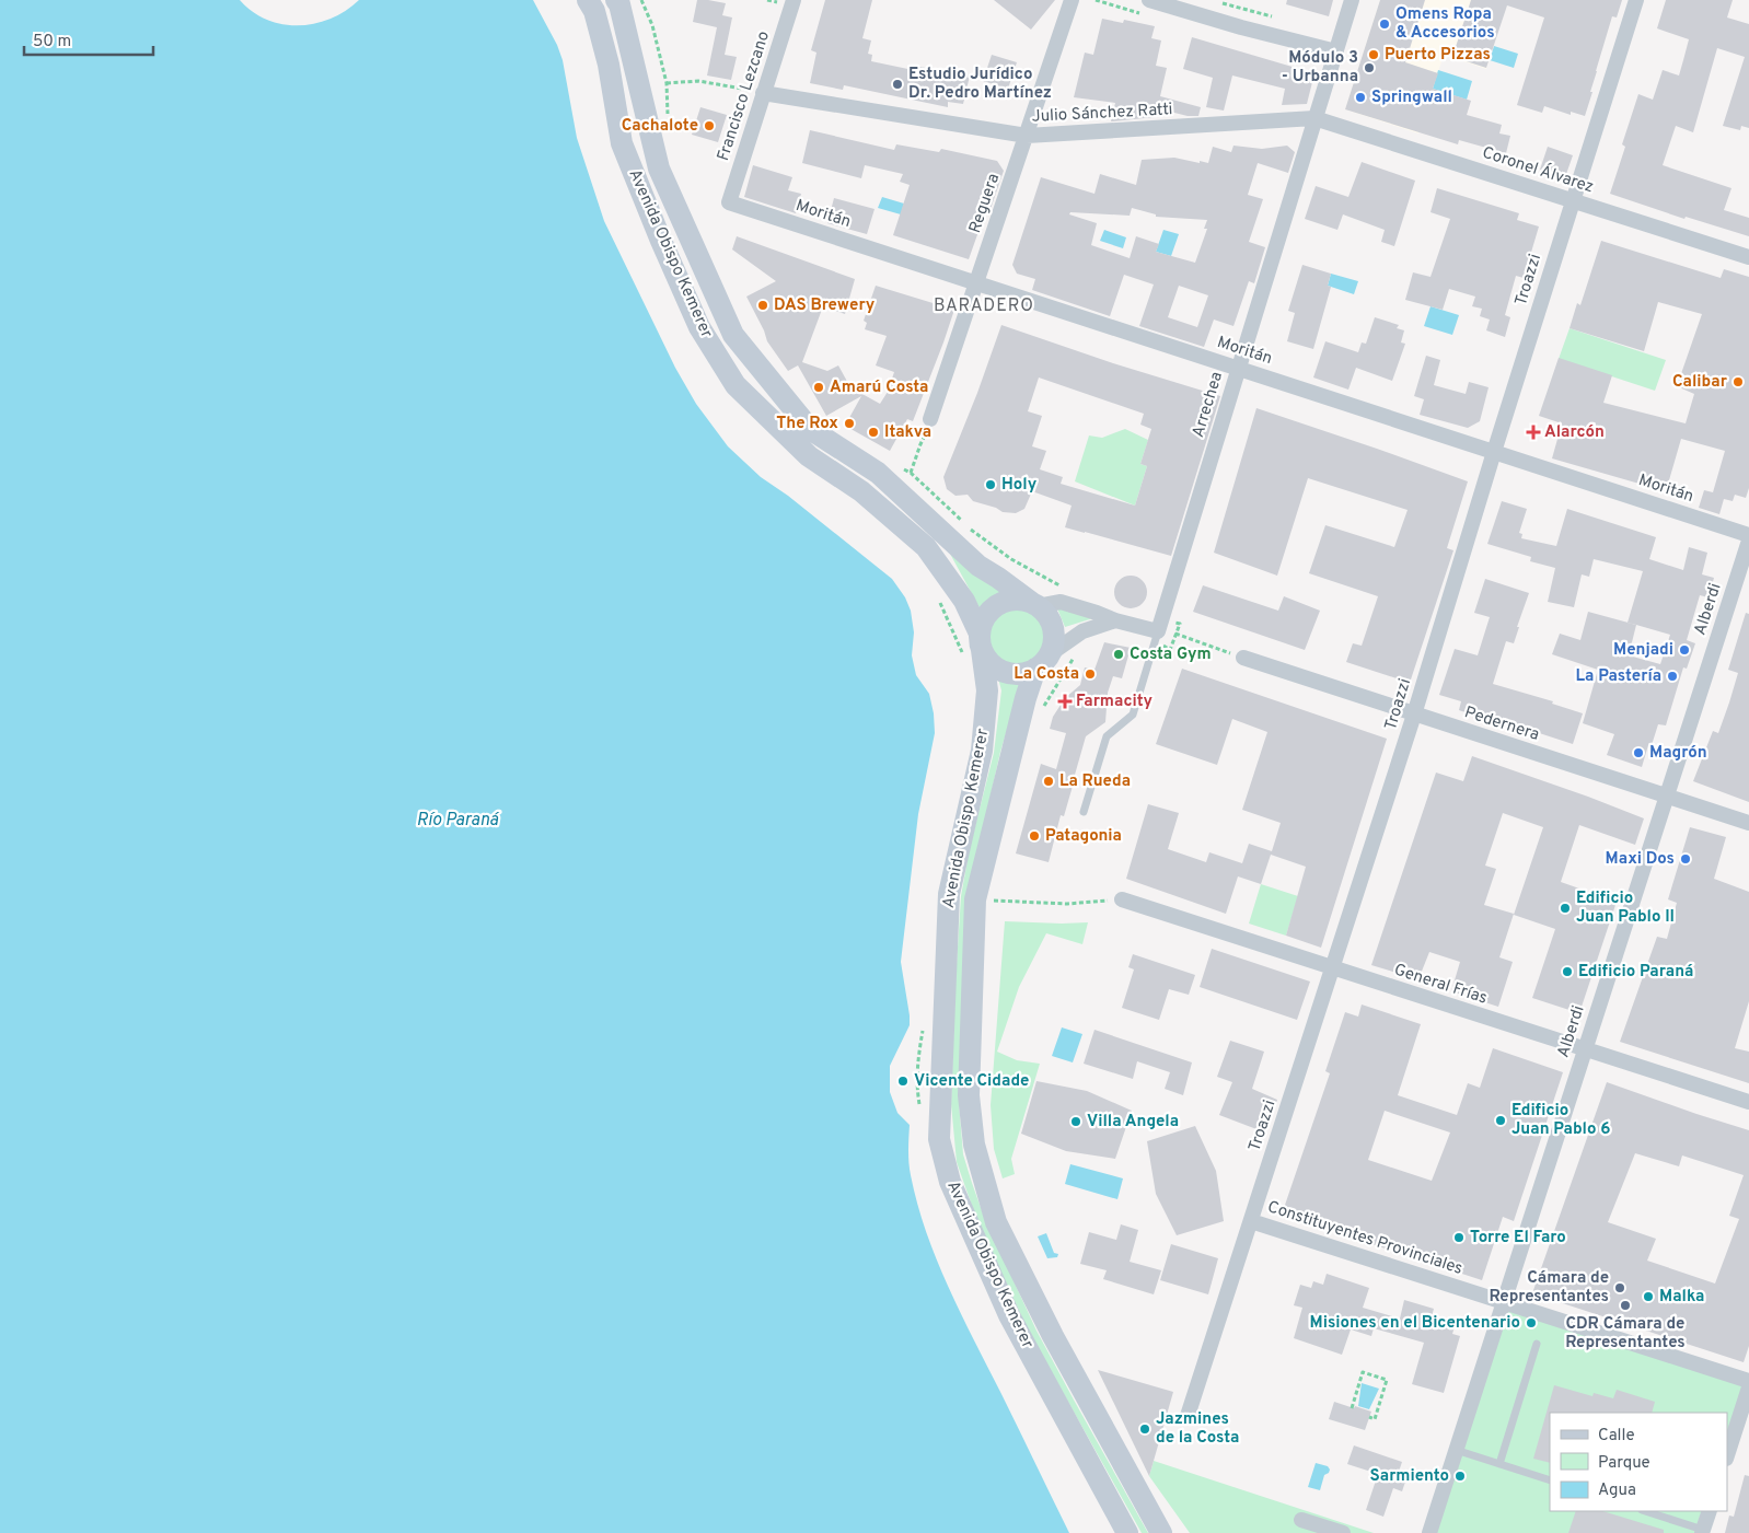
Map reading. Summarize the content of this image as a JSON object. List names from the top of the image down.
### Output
{
  "streets": {
    "main road": ["Avenida Obispo Kemerer"],
    "street": [
      "Francisco Lezcano",
      "Julio Sánchez Ratti",
      "Coronel Álvarez",
      "Reguera",
      "Moritán",
      "Troazzi",
      "Arrechea",
      "Alberdi",
      "Pedernera",
      "General Frías",
      "Constituyentes Provinciales"
    ]
  },
  "crossings": [
    ["Francisco Lezcano", "Julio Sánchez Ratti"],
    ["Francisco Lezcano", "Moritán"],
    ["Julio Sánchez Ratti", "Coronel Álvarez"],
    ["Julio Sánchez Ratti", "Reguera"],
    ["Julio Sánchez Ratti", "Arrechea"],
    ["Coronel Álvarez", "Troazzi"],
    ["Coronel Álvarez", "Arrechea"],
    ["Reguera", "Moritán"],
    ["Moritán", "Troazzi"],
    ["Moritán", "Arrechea"],
    ["Troazzi", "Pedernera"],
    ["Troazzi", "General Frías"],
    ["Troazzi", "Constituyentes Provinciales"],
    ["Alberdi", "Pedernera"],
    ["Alberdi", "General Frías"],
    ["Alberdi", "Constituyentes Provinciales"]
  ],
  "districts": ["BARADERO"],
  "water": ["Río Paraná"],
  "places": {
    "other": [
      "Omens Ropa & Accesorios",
      "Puerto Pizzas",
      "Módulo 3 - Urbanna",
      "Estudio Jurídico Dr. Pedro Martínez",
      "Springwall",
      "Cachalote",
      "DAS Brewery",
      "Calibar",
      "Amarú Costa",
      "The Rox",
      "Itakva",
      "Holy",
      "Menjadi",
      "Costa Gym",
      "La Costa",
      "La Pastería",
      "Magrón",
      "La Rueda",
      "Patagonia",
      "Maxi Dos",
      "Edificio Juan Pablo II",
      "Edificio Paraná",
      "Vicente Cidade",
      "Edificio Juan Pablo 6",
      "Villa Angela",
      "Torre El Faro",
      "Cámara de Representantes",
      "Malka",
      "CDR Cámara de Representantes",
      "Misiones en el Bicentenario",
      "Jazmines de la Costa",
      "Sarmiento"
    ],
    "health": ["Alarcón", "Farmacity"]
  },
  "legend": ["Calle", "Parque", "Agua"],
  "scale_bar": "50 m"
}
